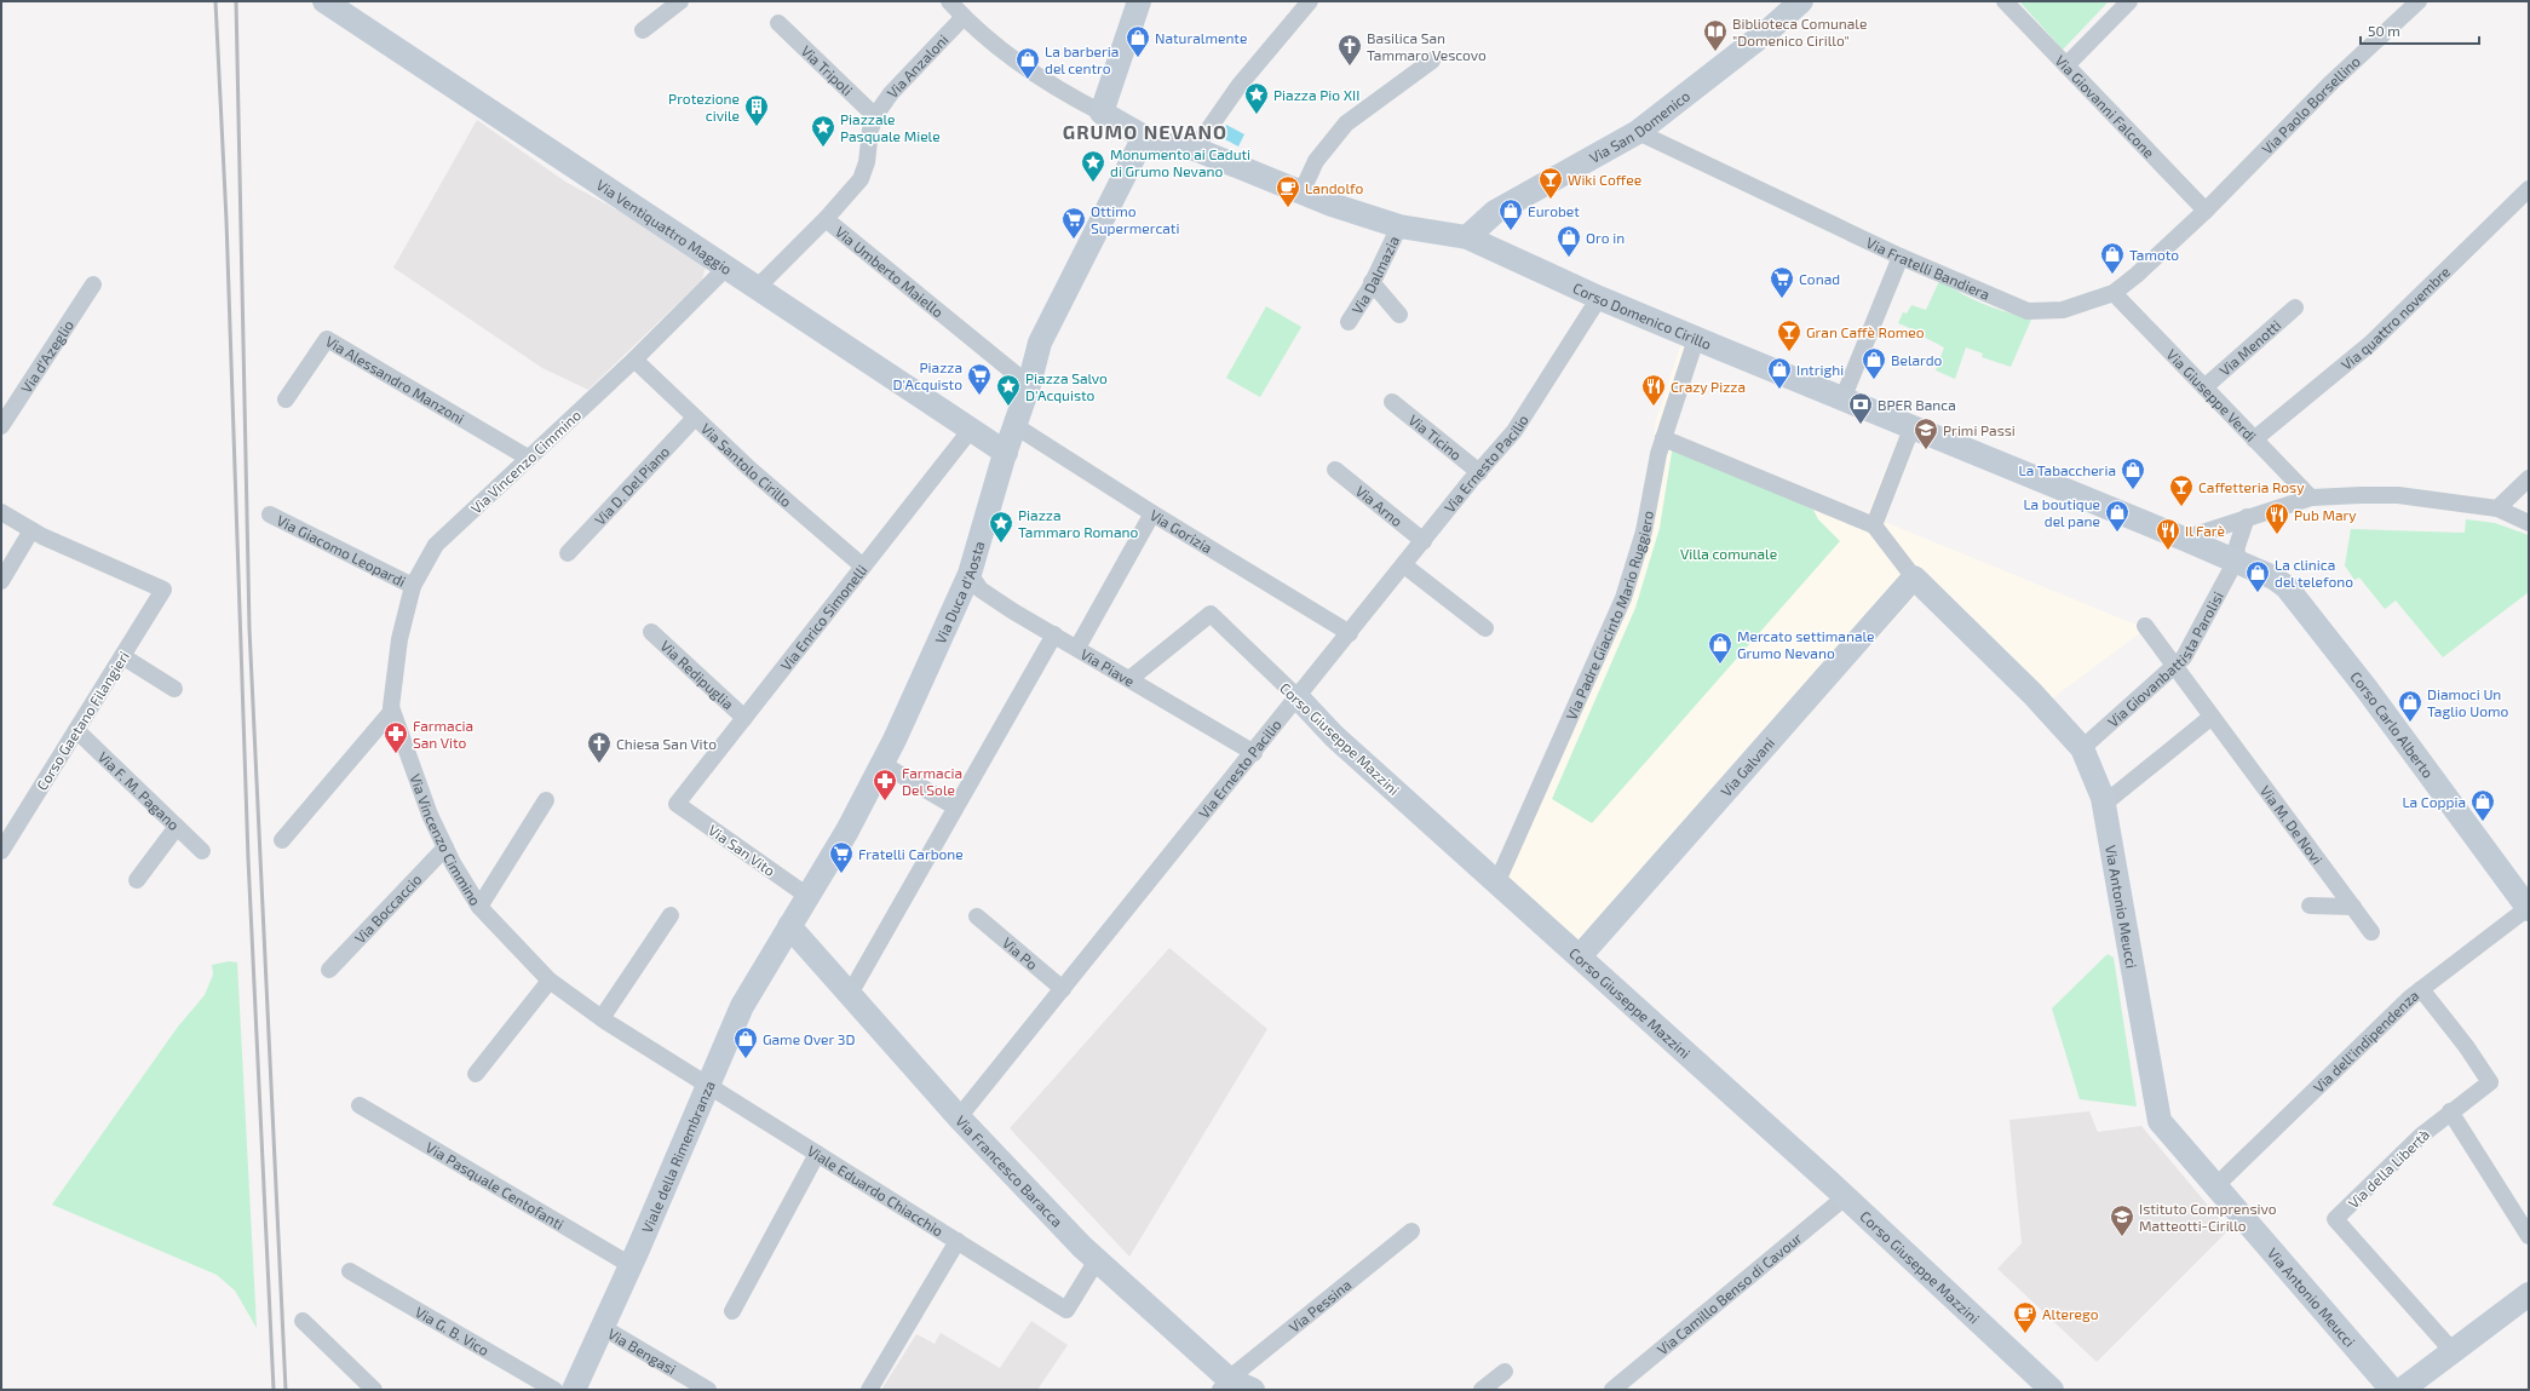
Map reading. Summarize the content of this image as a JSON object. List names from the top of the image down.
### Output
{
  "streets": {
    "street": [
      "Via Anzaloni",
      "Via Tripoli",
      "Via Paolo Borsellino",
      "Via Giovanni Falcone",
      "Via San Domenico",
      "Via Ventiquattro Maggio",
      "Via Fratelli Bandiera",
      "Via Umberto Maiello",
      "Via Dalmazia",
      "Corso Domenico Cirillo",
      "Via quattro novembre",
      "Via Menotti",
      "Via d'Azeglio",
      "Via Alessandro Manzoni",
      "Via Giuseppe Verdi",
      "Via Ticino",
      "Via Vincenzo Cimmino",
      "Via Ernesto Pacilio",
      "Via Santolo Cirillo",
      "Via D. Del Piano",
      "Via Arno",
      "Via Gorizia",
      "Via Giacomo Leopardi",
      "Via Duca d'Aosta",
      "Via Padre Giacinto Mario Ruggiero",
      "Via Enrico Simonelli",
      "Via Giovanbattista Parolisi",
      "Via Piave",
      "Via Redipuglia",
      "Corso Gaetano Filangieri",
      "Corso Carlo Alberto",
      "Corso Giuseppe Mazzini",
      "Via Galvani",
      "Via F. M. Pagano",
      "Via M. De Novi",
      "Via San Vito",
      "Via Antonio Meucci",
      "Via Boccaccio",
      "Via Po",
      "Via dell'indipendenza",
      "Viale della Rimembranza",
      "Via della Libertà",
      "Via Francesco Baracca",
      "Via Pasquale Centofanti",
      "Viale Eduardo Chiacchio",
      "Via Camillo Benso di Cavour",
      "Via Pessina",
      "Via G. B. Vico",
      "Via Bengasi"
    ]
  },
  "crossings": [
    ["Via Anzaloni", "Via Tripoli"],
    ["Via Anzaloni", "Via Umberto Maiello"],
    ["Via Paolo Borsellino", "Via Giovanni Falcone"],
    ["Via Paolo Borsellino", "Via Fratelli Bandiera"],
    ["Via Giovanni Falcone", "Via Fratelli Bandiera"],
    ["Via San Domenico", "Via Fratelli Bandiera"],
    ["Via San Domenico", "Corso Domenico Cirillo"],
    ["Via Ventiquattro Maggio", "Via Umberto Maiello"],
    ["Via Ventiquattro Maggio", "Via Vincenzo Cimmino"],
    ["Via Ventiquattro Maggio", "Via Duca d'Aosta"],
    ["Via Ventiquattro Maggio", "Via Enrico Simonelli"],
    ["Via Fratelli Bandiera", "Via Giuseppe Verdi"],
    ["Via Umberto Maiello", "Via Duca d'Aosta"],
    ["Via Dalmazia", "Corso Domenico Cirillo"],
    ["Corso Domenico Cirillo", "Via Ernesto Pacilio"],
    ["Corso Domenico Cirillo", "Via Duca d'Aosta"],
    ["Corso Domenico Cirillo", "Via Padre Giacinto Mario Ruggiero"],
    ["Corso Domenico Cirillo", "Corso Carlo Alberto"],
    ["Via quattro novembre", "Via Giuseppe Verdi"],
    ["Via Menotti", "Via Giuseppe Verdi"],
    ["Via Alessandro Manzoni", "Via Vincenzo Cimmino"],
    ["Via Ticino", "Via Ernesto Pacilio"],
    ["Via Vincenzo Cimmino", "Via Santolo Cirillo"],
    ["Via Vincenzo Cimmino", "Via Giacomo Leopardi"],
    ["Via Vincenzo Cimmino", "Via Boccaccio"],
    ["Via Vincenzo Cimmino", "Viale della Rimembranza"],
    ["Via Vincenzo Cimmino", "Viale Eduardo Chiacchio"],
    ["Via Ernesto Pacilio", "Via Arno"],
    ["Via Ernesto Pacilio", "Via Gorizia"],
    ["Via Ernesto Pacilio", "Via Piave"],
    ["Via Ernesto Pacilio", "Corso Giuseppe Mazzini"],
    ["Via Ernesto Pacilio", "Via Po"],
    ["Via Ernesto Pacilio", "Via Francesco Baracca"],
    ["Via Santolo Cirillo", "Via D. Del Piano"],
    ["Via Santolo Cirillo", "Via Enrico Simonelli"],
    ["Via Gorizia", "Via Duca d'Aosta"],
    ["Via Duca d'Aosta", "Via Piave"],
    ["Via Duca d'Aosta", "Via San Vito"],
    ["Via Duca d'Aosta", "Viale della Rimembranza"],
    ["Via Duca d'Aosta", "Via Francesco Baracca"],
    ["Via Padre Giacinto Mario Ruggiero", "Corso Giuseppe Mazzini"],
    ["Via Enrico Simonelli", "Via Redipuglia"],
    ["Via Enrico Simonelli", "Via San Vito"],
    ["Via Giovanbattista Parolisi", "Corso Carlo Alberto"],
    ["Via Giovanbattista Parolisi", "Via M. De Novi"],
    ["Via Giovanbattista Parolisi", "Via Antonio Meucci"],
    ["Via Piave", "Corso Giuseppe Mazzini"],
    ["Corso Gaetano Filangieri", "Via F. M. Pagano"],
    ["Corso Carlo Alberto", "Via dell'indipendenza"],
    ["Corso Giuseppe Mazzini", "Via Galvani"],
    ["Corso Giuseppe Mazzini", "Via Camillo Benso di Cavour"],
    ["Via Galvani", "Via Antonio Meucci"],
    ["Via Antonio Meucci", "Via dell'indipendenza"],
    ["Via dell'indipendenza", "Via della Libertà"],
    ["Viale della Rimembranza", "Via Francesco Baracca"],
    ["Viale della Rimembranza", "Via Pasquale Centofanti"],
    ["Viale della Rimembranza", "Viale Eduardo Chiacchio"],
    ["Viale della Rimembranza", "Via Bengasi"],
    ["Via Francesco Baracca", "Viale Eduardo Chiacchio"],
    ["Via Francesco Baracca", "Via Pessina"]
  ],
  "districts": ["GRUMO NEVANO"],
  "parks": ["Villa comunale"],
  "places": {
    "library": ["Biblioteca Comunale \"Domenico Cirillo\""],
    "shop": [
      "Naturalmente",
      "La barberia del centro",
      "Eurobet",
      "Oro in",
      "Tamoto",
      "Belardo",
      "Intrighi",
      "La Tabaccheria",
      "La boutique del pane",
      "La clinica del telefono",
      "Mercato settimanale Grumo Nevano",
      "Diamoci Un Taglio Uomo",
      "La Coppia",
      "Game Over 3D"
    ],
    "church": ["Basilica San Tammaro Vescovo", "Chiesa San Vito"],
    "place": [
      "Piazza Pio XII",
      "Piazzale Pasquale Miele",
      "Monumento ai Caduti di Grumo Nevano",
      "Piazza Salvo D'Acquisto",
      "Piazza Tammaro Romano"
    ],
    "building": ["Protezione civile"],
    "bar": ["Wiki Coffee", "Gran Caffè Romeo", "Caffetteria Rosy"],
    "cafe": ["Landolfo", "Alterego"],
    "supermarket": [
      "Ottimo Supermercati",
      "Conad",
      "Piazza D'Acquisto",
      "Fratelli Carbone"
    ],
    "restaurant": ["Crazy Pizza", "Pub Mary", "Il Farè"],
    "bank": ["BPER Banca"],
    "school or university": ["Primi Passi", "Istituto Comprensivo Matteotti-Cirillo"],
    "pharmacy": ["Farmacia San Vito", "Farmacia Del Sole"]
  },
  "scale_bar": "50 m"
}
